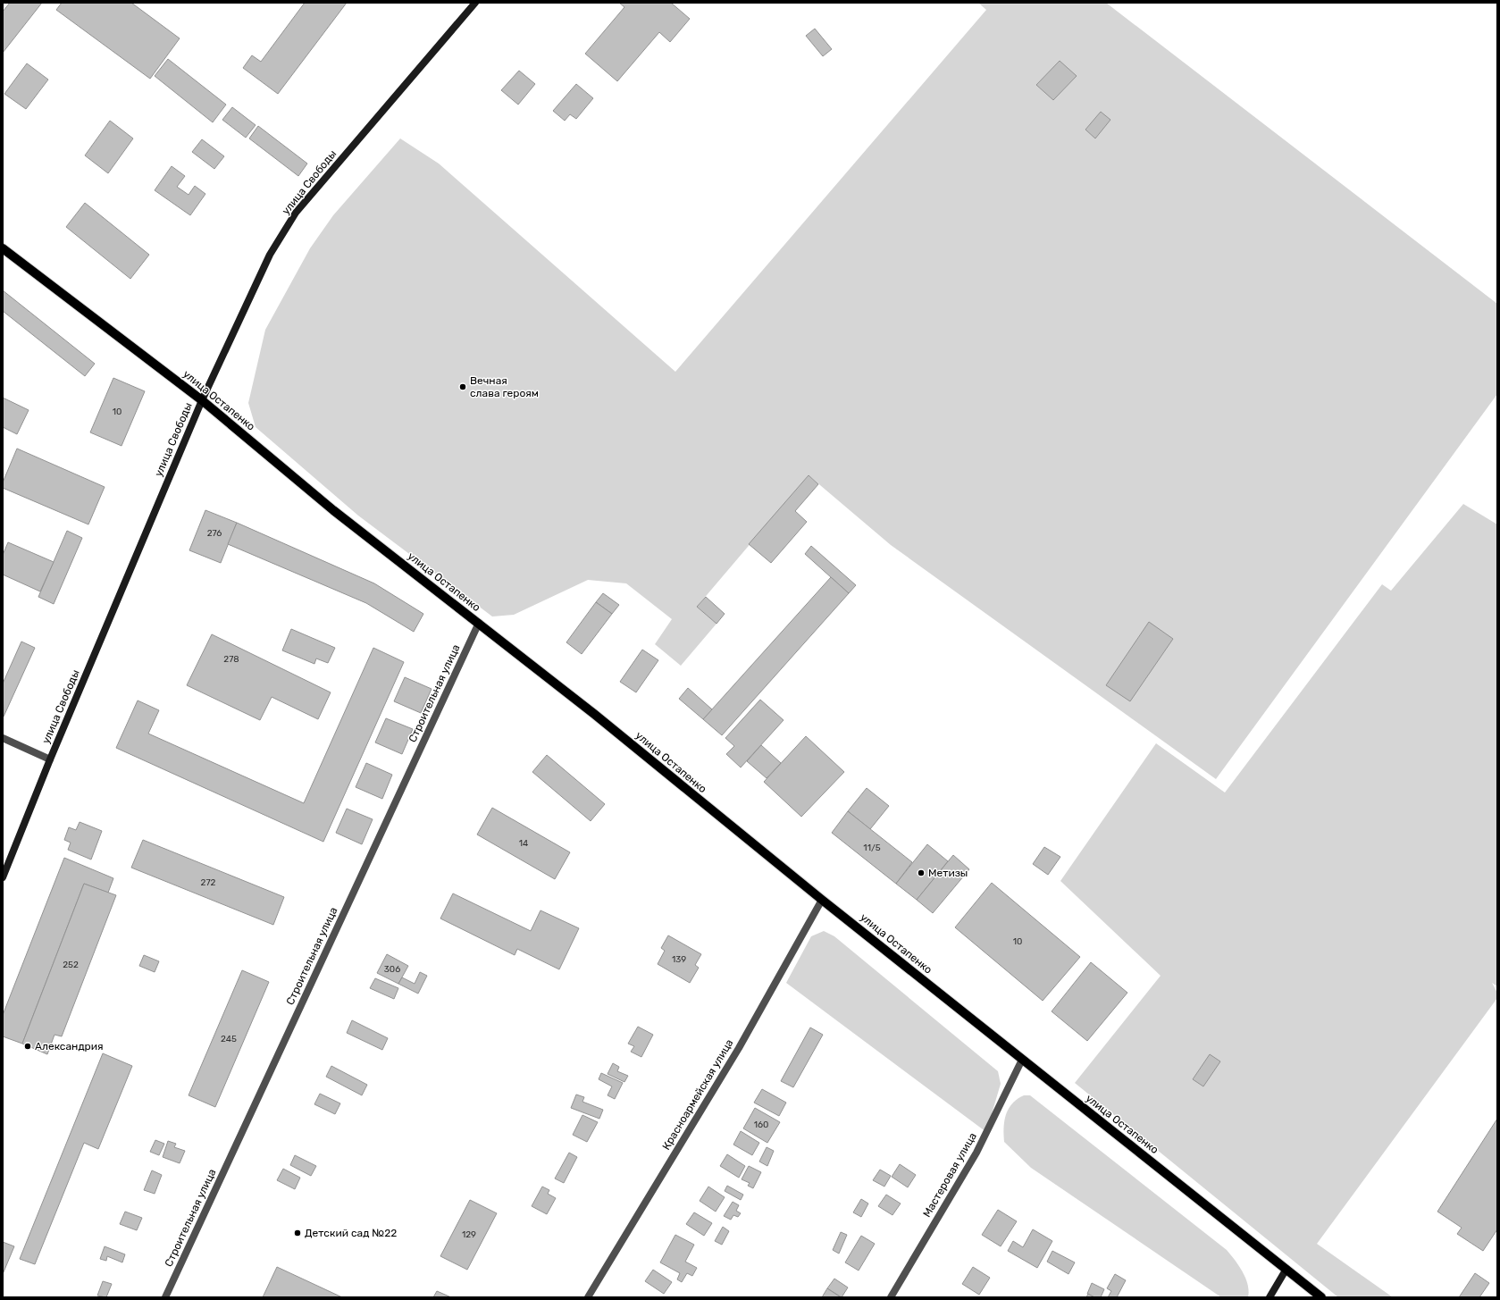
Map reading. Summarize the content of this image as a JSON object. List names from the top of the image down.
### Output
{
  "streets": {
    "main road": ["улица Остапенко"],
    "street": [
      "улица Свободы",
      "Строительная улица",
      "Красноармейская улица",
      "Мастеровая улица"
    ]
  },
  "crossings": [
    ["улица Свободы", "улица Остапенко"],
    ["улица Остапенко", "Строительная улица"],
    ["улица Остапенко", "Красноармейская улица"],
    ["улица Остапенко", "Мастеровая улица"]
  ],
  "places": [
    "Вечная слава героям",
    "Метизы",
    "Александрия",
    "Детский сад №22"
  ],
  "house_numbers": [
    "10",
    "276",
    "278",
    "14",
    "11/5",
    "272",
    "10",
    "139",
    "252",
    "306",
    "245",
    "160",
    "129"
  ]
}
